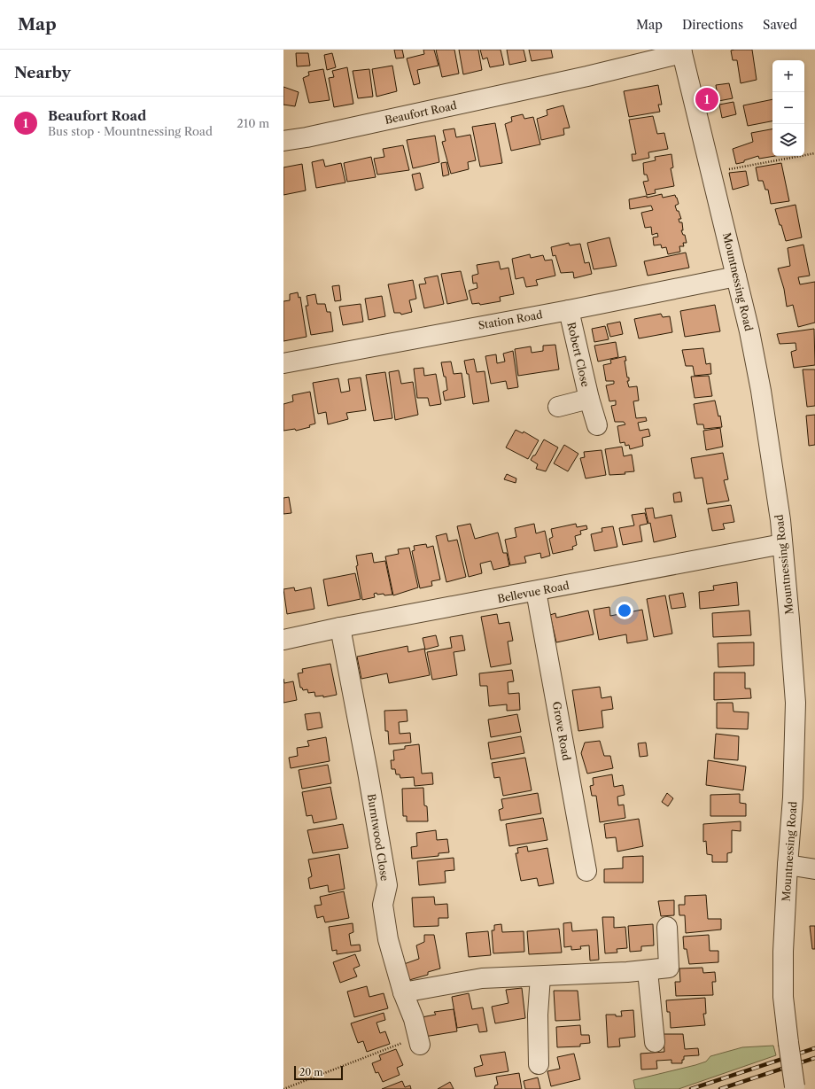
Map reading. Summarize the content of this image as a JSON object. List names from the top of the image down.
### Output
{
  "streets": {
    "street": [
      "Beaufort Road",
      "Mountnessing Road",
      "Station Road",
      "Robert Close",
      "Bellevue Road",
      "Grove Road",
      "Burntwood Close"
    ]
  },
  "crossings": [
    ["Beaufort Road", "Mountnessing Road"],
    ["Mountnessing Road", "Station Road"],
    ["Mountnessing Road", "Bellevue Road"],
    ["Station Road", "Robert Close"],
    ["Bellevue Road", "Grove Road"],
    ["Bellevue Road", "Burntwood Close"]
  ],
  "scale_bar": "20 m",
  "page": {
    "header": "Map",
    "nav": ["Map", "Directions", "Saved"],
    "heading": "Nearby",
    "map_buttons": ["+", "−"],
    "pins": "1",
    "list": [
      {
        "mark": "1",
        "name": "Beaufort Road",
        "note": "Bus stop · Mountnessing Road",
        "value": "210 m"
      }
    ],
    "scale": "20 m"
  }
}
